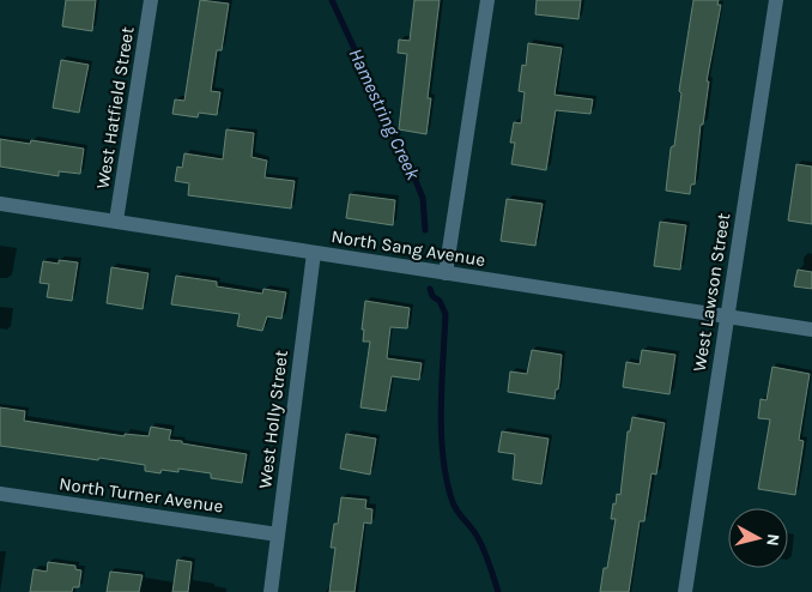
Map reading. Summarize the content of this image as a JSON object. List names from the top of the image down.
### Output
{
  "streets": {
    "street": [
      "West Hatfield Street",
      "North Sang Avenue",
      "West Lawson Street",
      "West Holly Street",
      "North Turner Avenue"
    ]
  },
  "crossings": [
    ["West Hatfield Street", "North Sang Avenue"],
    ["North Sang Avenue", "West Lawson Street"],
    ["North Sang Avenue", "West Holly Street"],
    ["West Holly Street", "North Turner Avenue"]
  ],
  "water": ["Hamestring Creek"],
  "north": "right"
}
